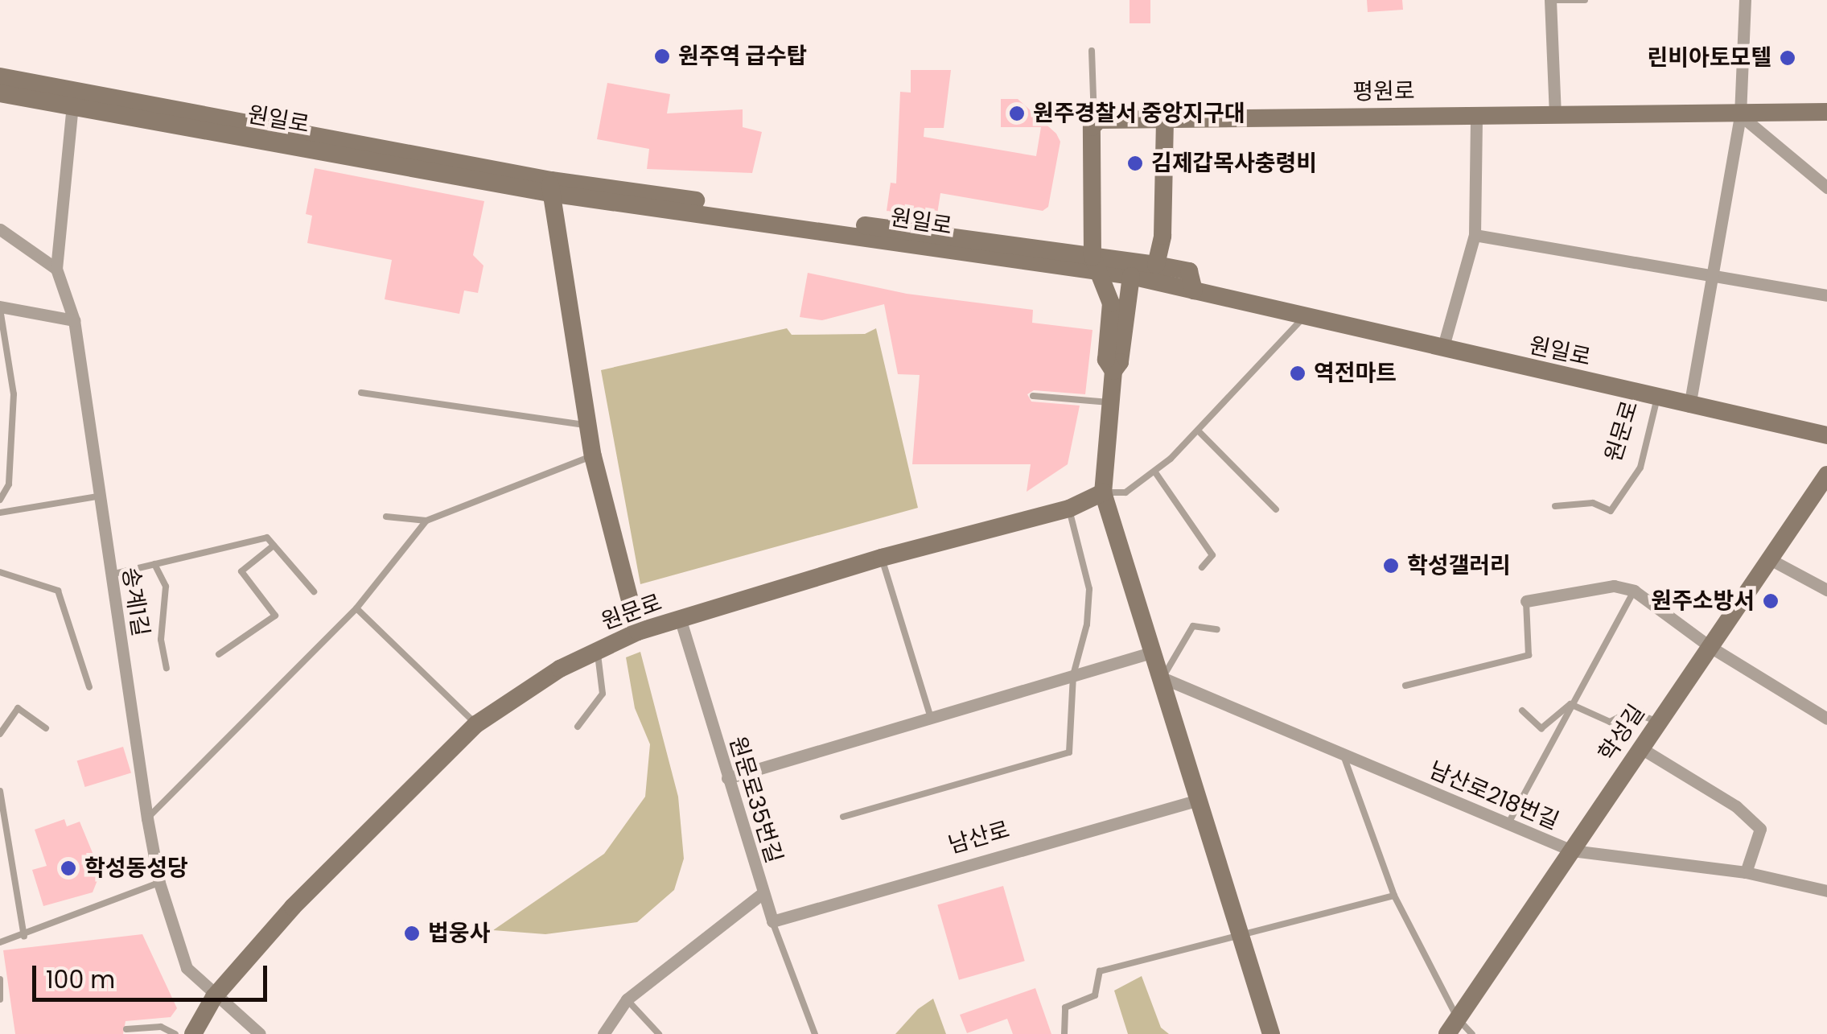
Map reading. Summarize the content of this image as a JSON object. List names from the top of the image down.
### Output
{
  "streets": {
    "street": [
      "평원로",
      "원일로",
      "원문로",
      "송계1길",
      "학성길",
      "남산로218번길",
      "원문로35번길",
      "남산로"
    ]
  },
  "crossings": [
    ["원일로", "원문로"],
    ["원문로", "송계1길"],
    ["원문로", "원문로35번길"],
    ["학성길", "남산로218번길"],
    ["원문로35번길", "남산로"]
  ],
  "places": [
    "원주역 급수탑",
    "린비아토모텔",
    "원주경찰서 중앙지구대",
    "김제갑목사충령비",
    "역전마트",
    "학성갤러리",
    "원주소방서",
    "학성동성당",
    "법웅사"
  ],
  "scale_bar": "100 m"
}
